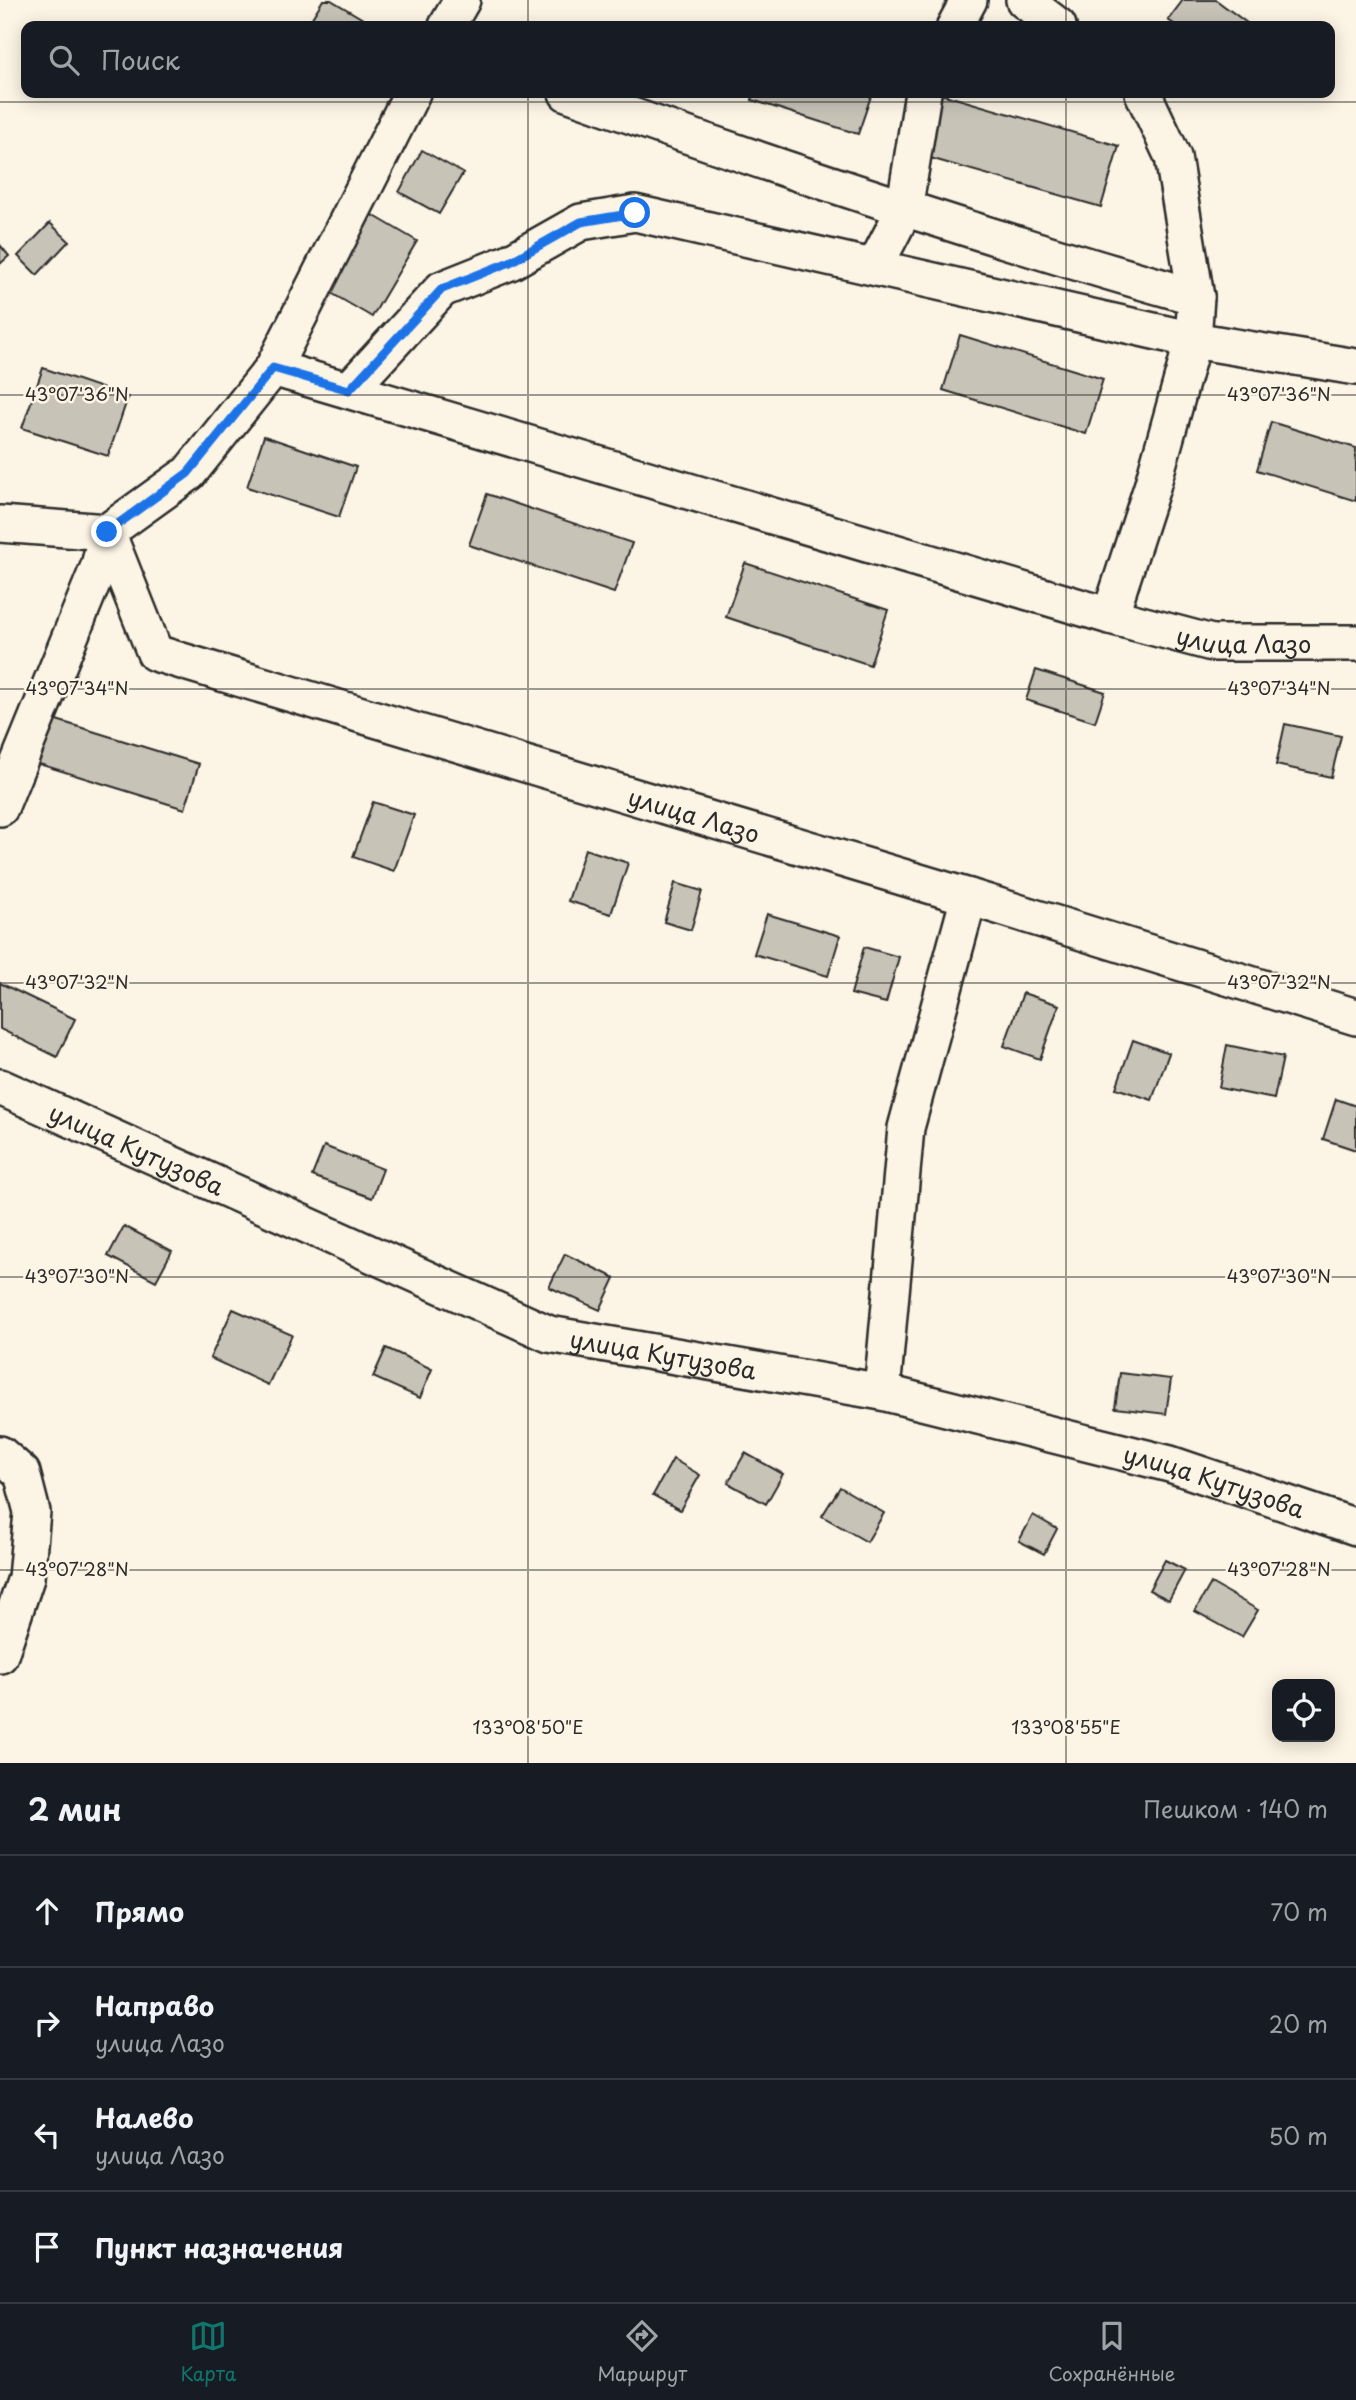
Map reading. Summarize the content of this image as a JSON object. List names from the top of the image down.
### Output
{
  "streets": {
    "street": ["улица Лазо", "улица Кутузова"]
  },
  "page": {
    "search": "Поиск",
    "heading": ["2 мин", "Пешком · 140 m"],
    "list": [
      ["Прямо", "70 m"],
      ["Направо", "улица Лазо", "20 m"],
      ["Налево", "улица Лазо", "50 m"],
      "Пункт назначения"
    ],
    "nav": ["Карта", "Маршрут", "Сохранённые"]
  },
  "coordinates": [
    "43°07'36\"N",
    "43°07'34\"N",
    "43°07'32\"N",
    "43°07'30\"N",
    "43°07'28\"N",
    "133°08'50\"E",
    "133°08'55\"E"
  ]
}
